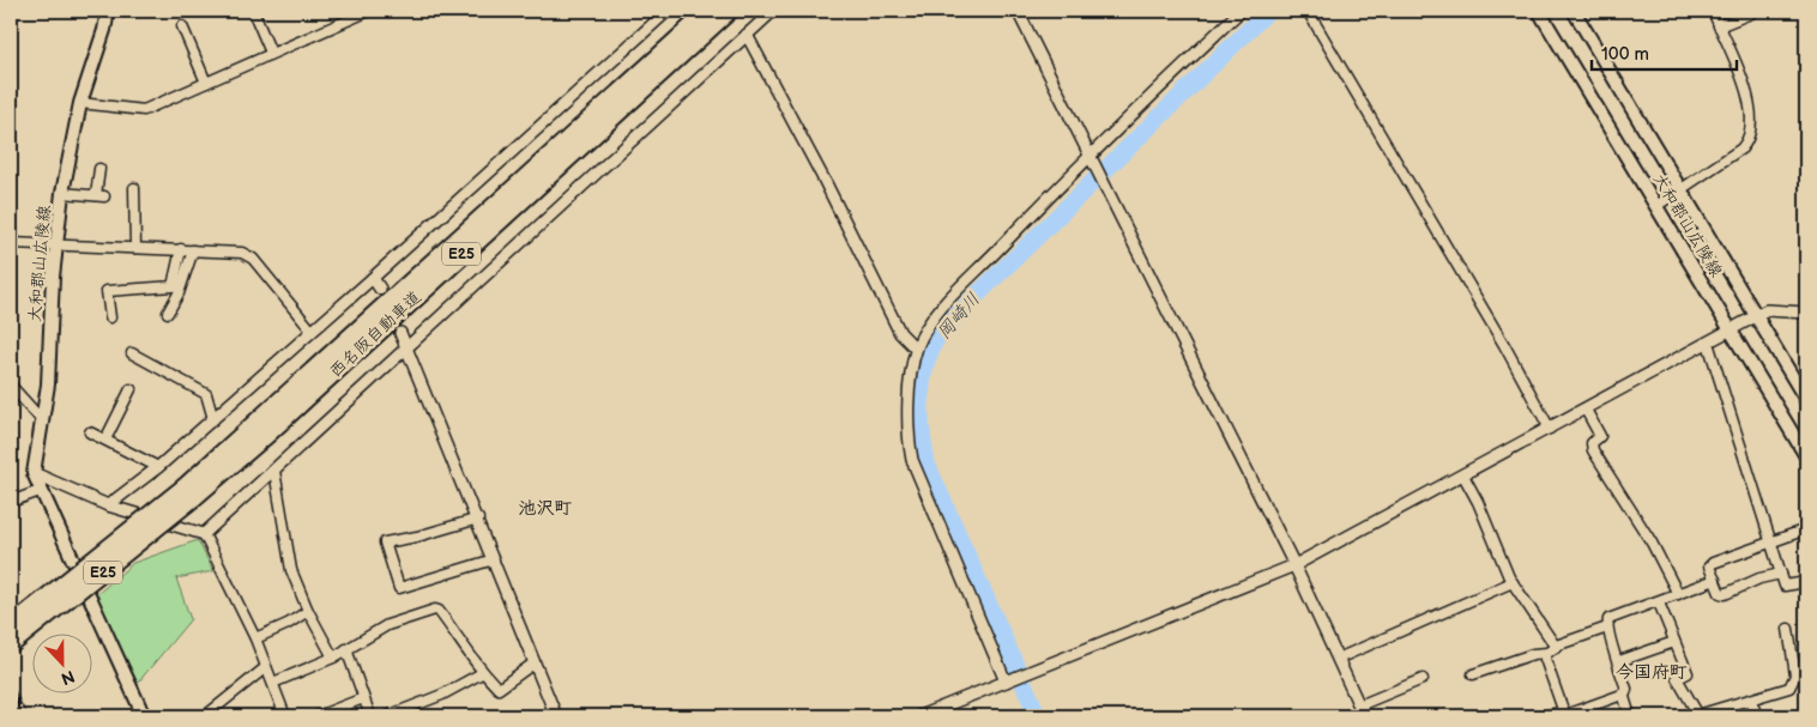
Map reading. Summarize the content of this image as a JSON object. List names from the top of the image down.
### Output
{
  "streets": {
    "highway": ["E25", "西名阪自動車道"],
    "main road": ["大和郡山広陵線"]
  },
  "districts": ["池沢町", "今国府町"],
  "water": ["岡崎川"],
  "scale_bar": "100 m",
  "north": "bottom"
}
